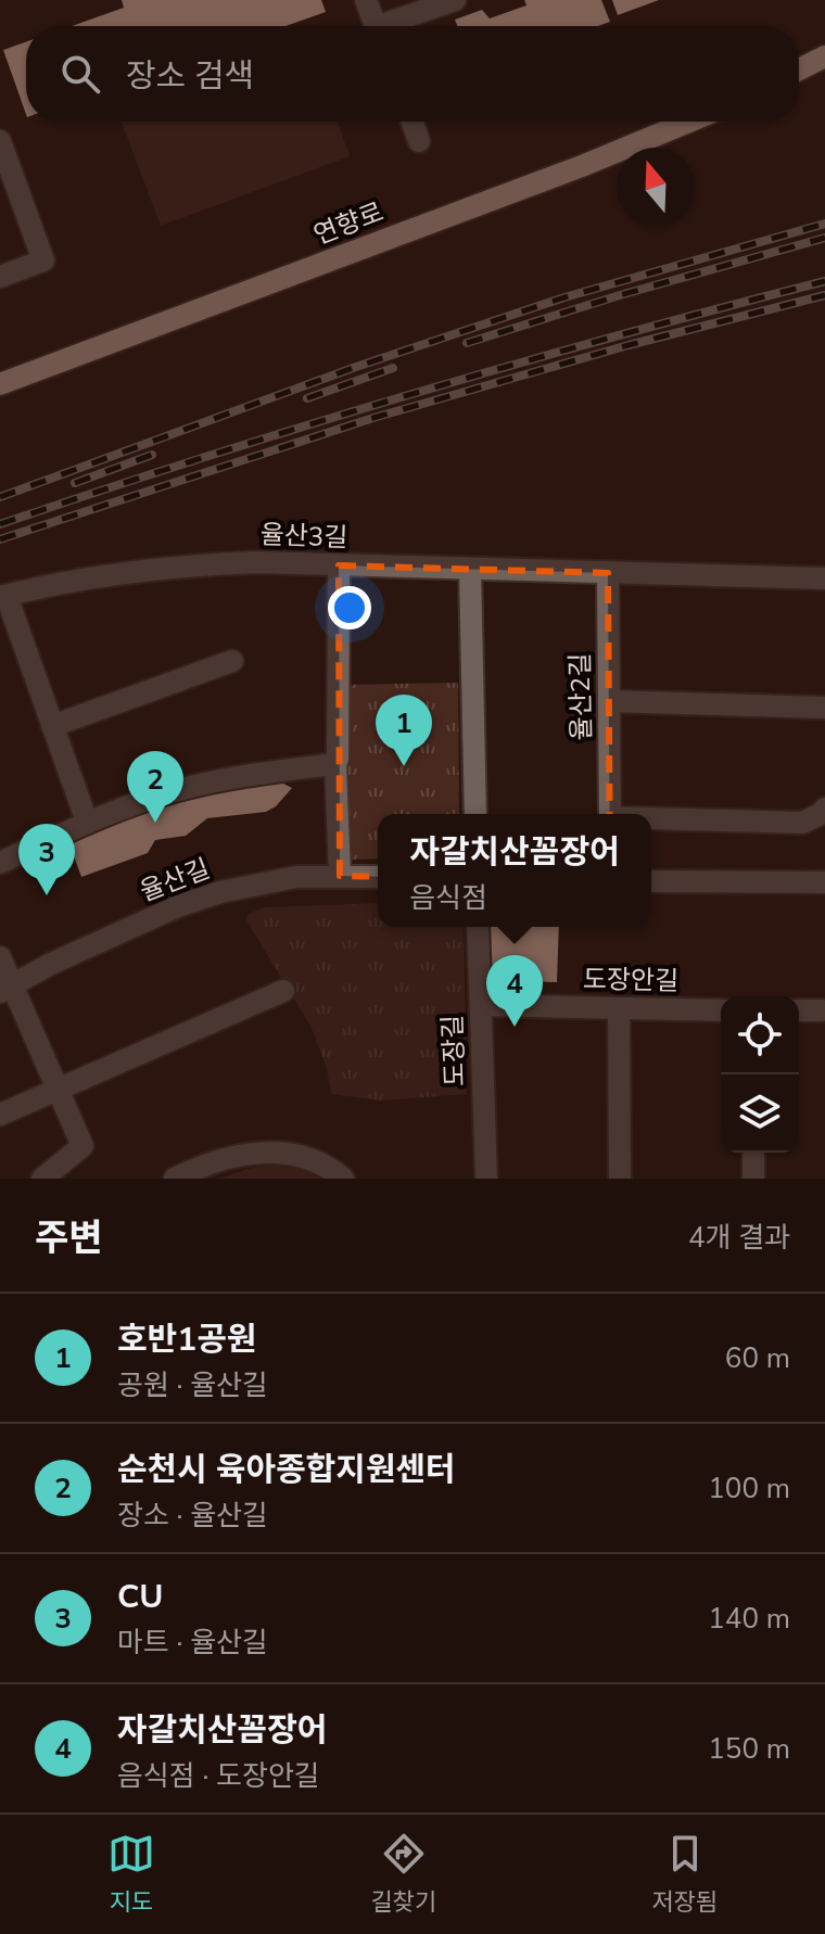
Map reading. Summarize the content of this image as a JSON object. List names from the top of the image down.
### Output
{
  "streets": {
    "main road": ["연향로"],
    "street": [
      "율산3길",
      "율산2길",
      "율산길",
      "도장안길",
      "도장길"
    ]
  },
  "crossings": [
    ["율산3길", "율산2길"],
    ["도장안길", "도장길"]
  ],
  "north": "top",
  "page": {
    "search": "장소 검색",
    "pins": [
      "1",
      "2",
      "3",
      "4"
    ],
    "popup": ["자갈치산꼼장어", "음식점"],
    "heading": ["주변", "4개 결과"],
    "list": [
      {
        "mark": "1",
        "name": "호반1공원",
        "note": "공원 · 율산길",
        "value": "60 m"
      },
      {
        "mark": "2",
        "name": "순천시 육아종합지원센터",
        "note": "장소 · 율산길",
        "value": "100 m"
      },
      {
        "mark": "3",
        "name": "CU",
        "note": "마트 · 율산길",
        "value": "140 m"
      },
      {
        "mark": "4",
        "name": "자갈치산꼼장어",
        "note": "음식점 · 도장안길",
        "value": "150 m"
      }
    ],
    "nav": ["지도", "길찾기", "저장됨"]
  }
}
